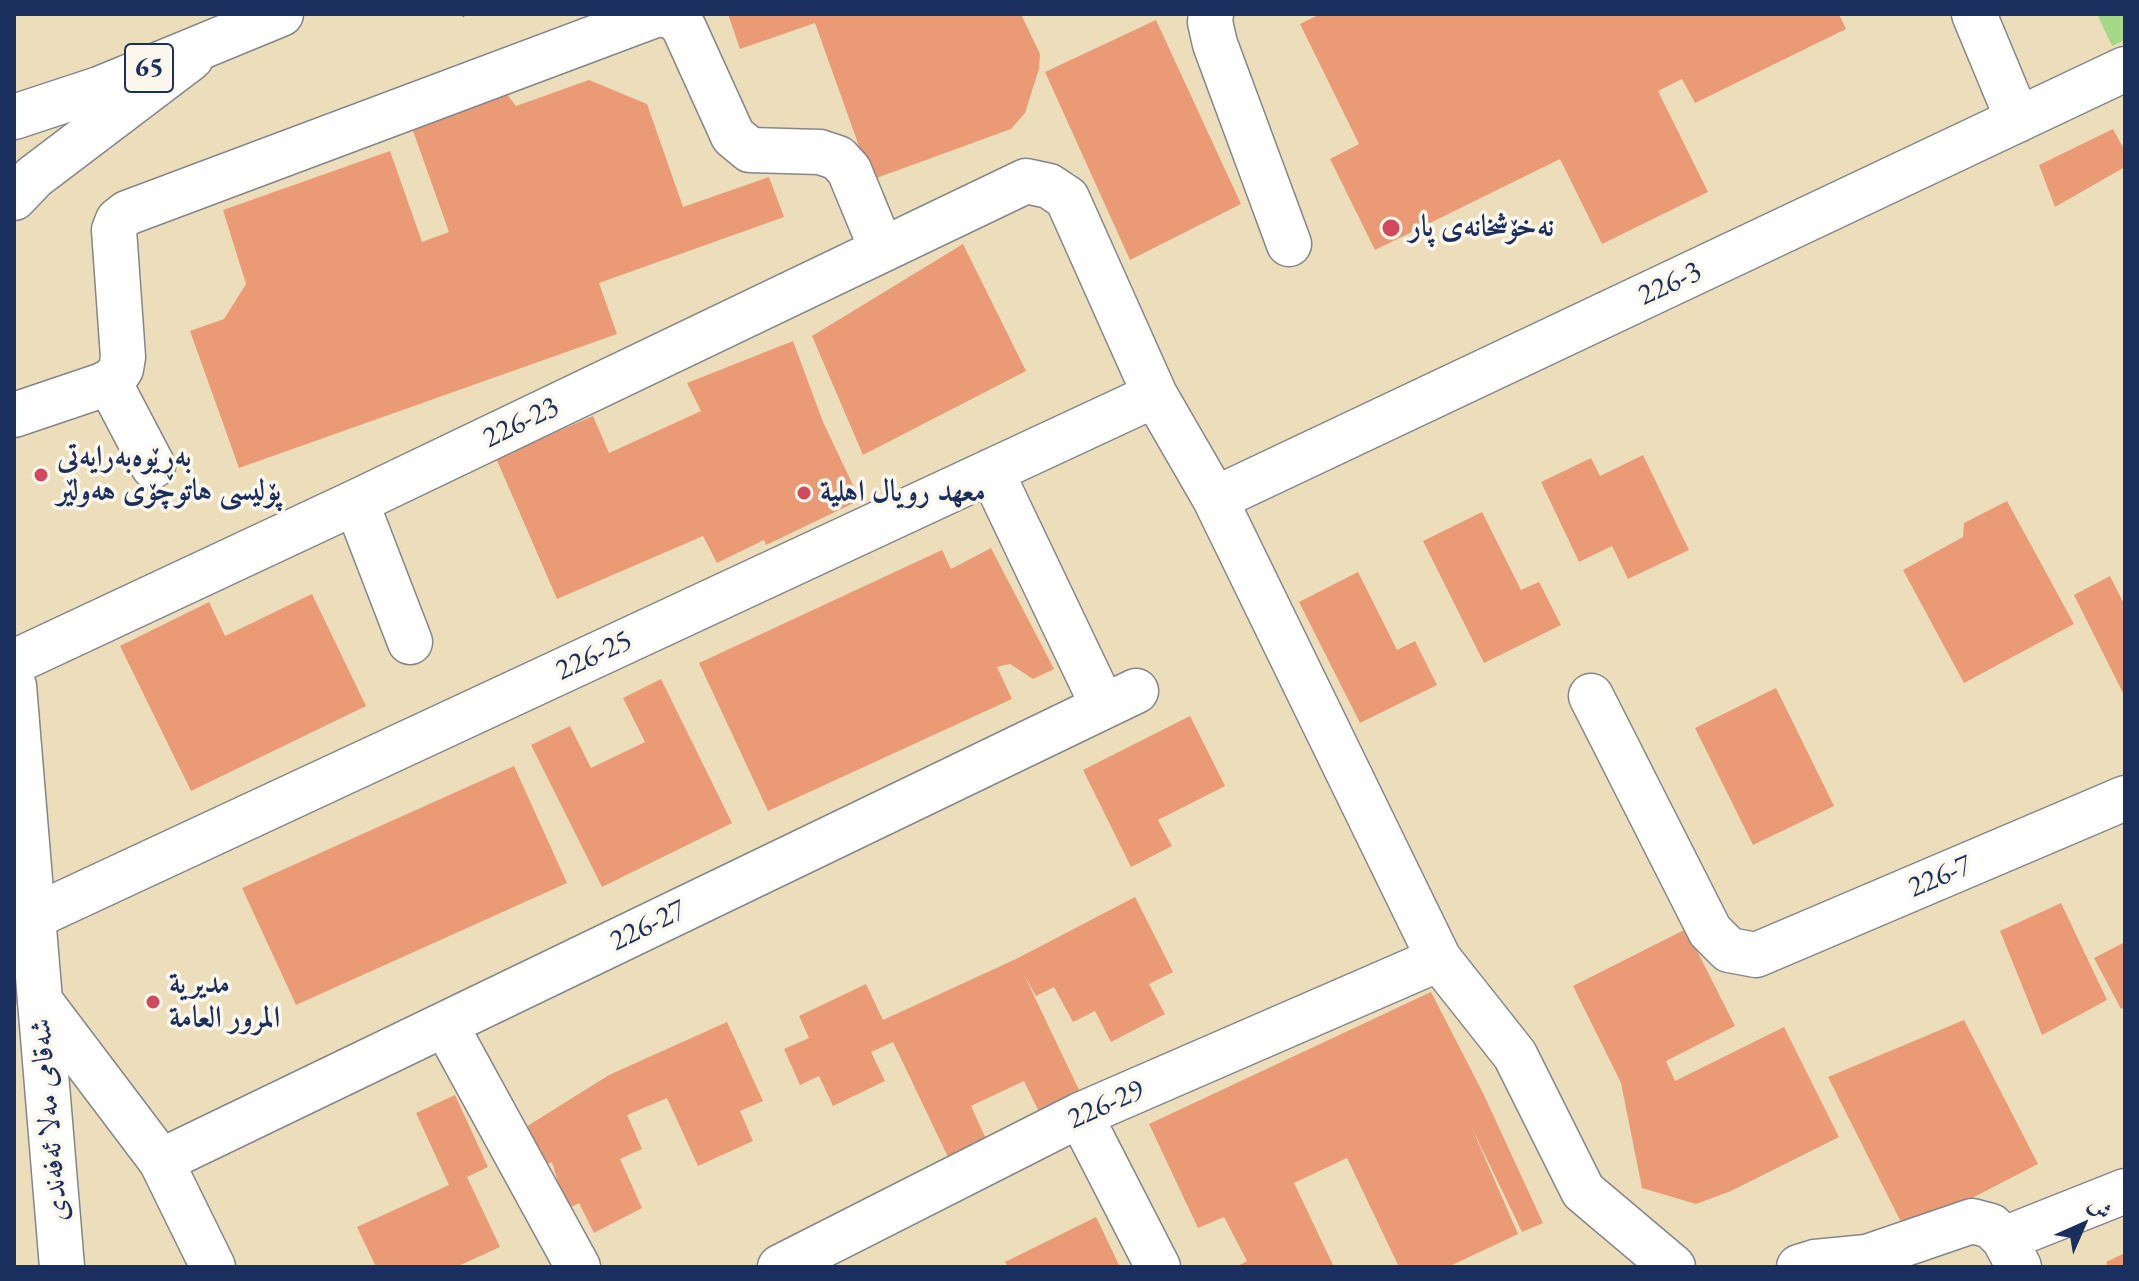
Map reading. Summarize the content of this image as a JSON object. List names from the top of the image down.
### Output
{
  "streets": {
    "main road": [
      "65",
      "226-3",
      "226-23",
      "226-25",
      "226-7",
      "226-27",
      "226-29",
      "شەقامی مەلا ئەفەندی"
    ]
  },
  "crossings": [
    ["226-23", "226-25"],
    ["226-25", "226-27"],
    ["226-25", "شەقامی مەلا ئەفەندی"]
  ],
  "places": [
    "نەخۆشخانەی پار",
    "بەڕێوەبەرایەتی پۆلیسی هاتوچۆی هەولێر",
    "معهد رويال اهلية",
    "مديرية المرور العامة"
  ],
  "north": "top right"
}
